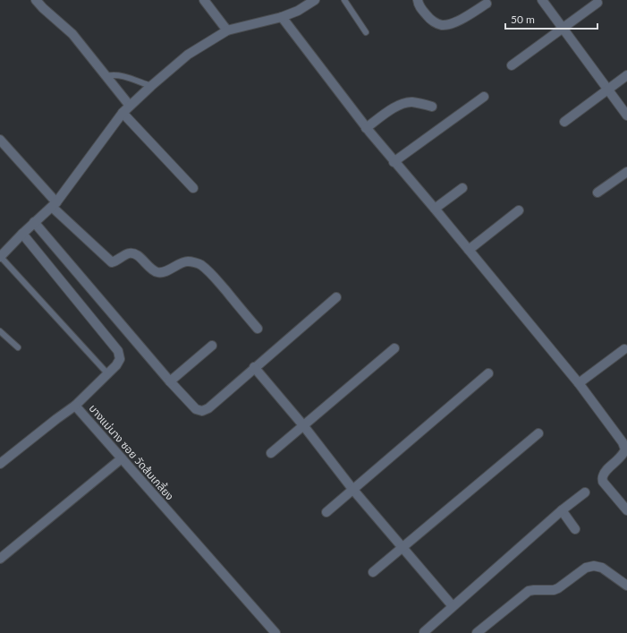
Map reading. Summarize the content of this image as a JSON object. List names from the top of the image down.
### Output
{
  "streets": {
    "street": ["บางแม่นาง ซอย วัดส้มเกลี้ยง"]
  },
  "scale_bar": "50 m"
}
